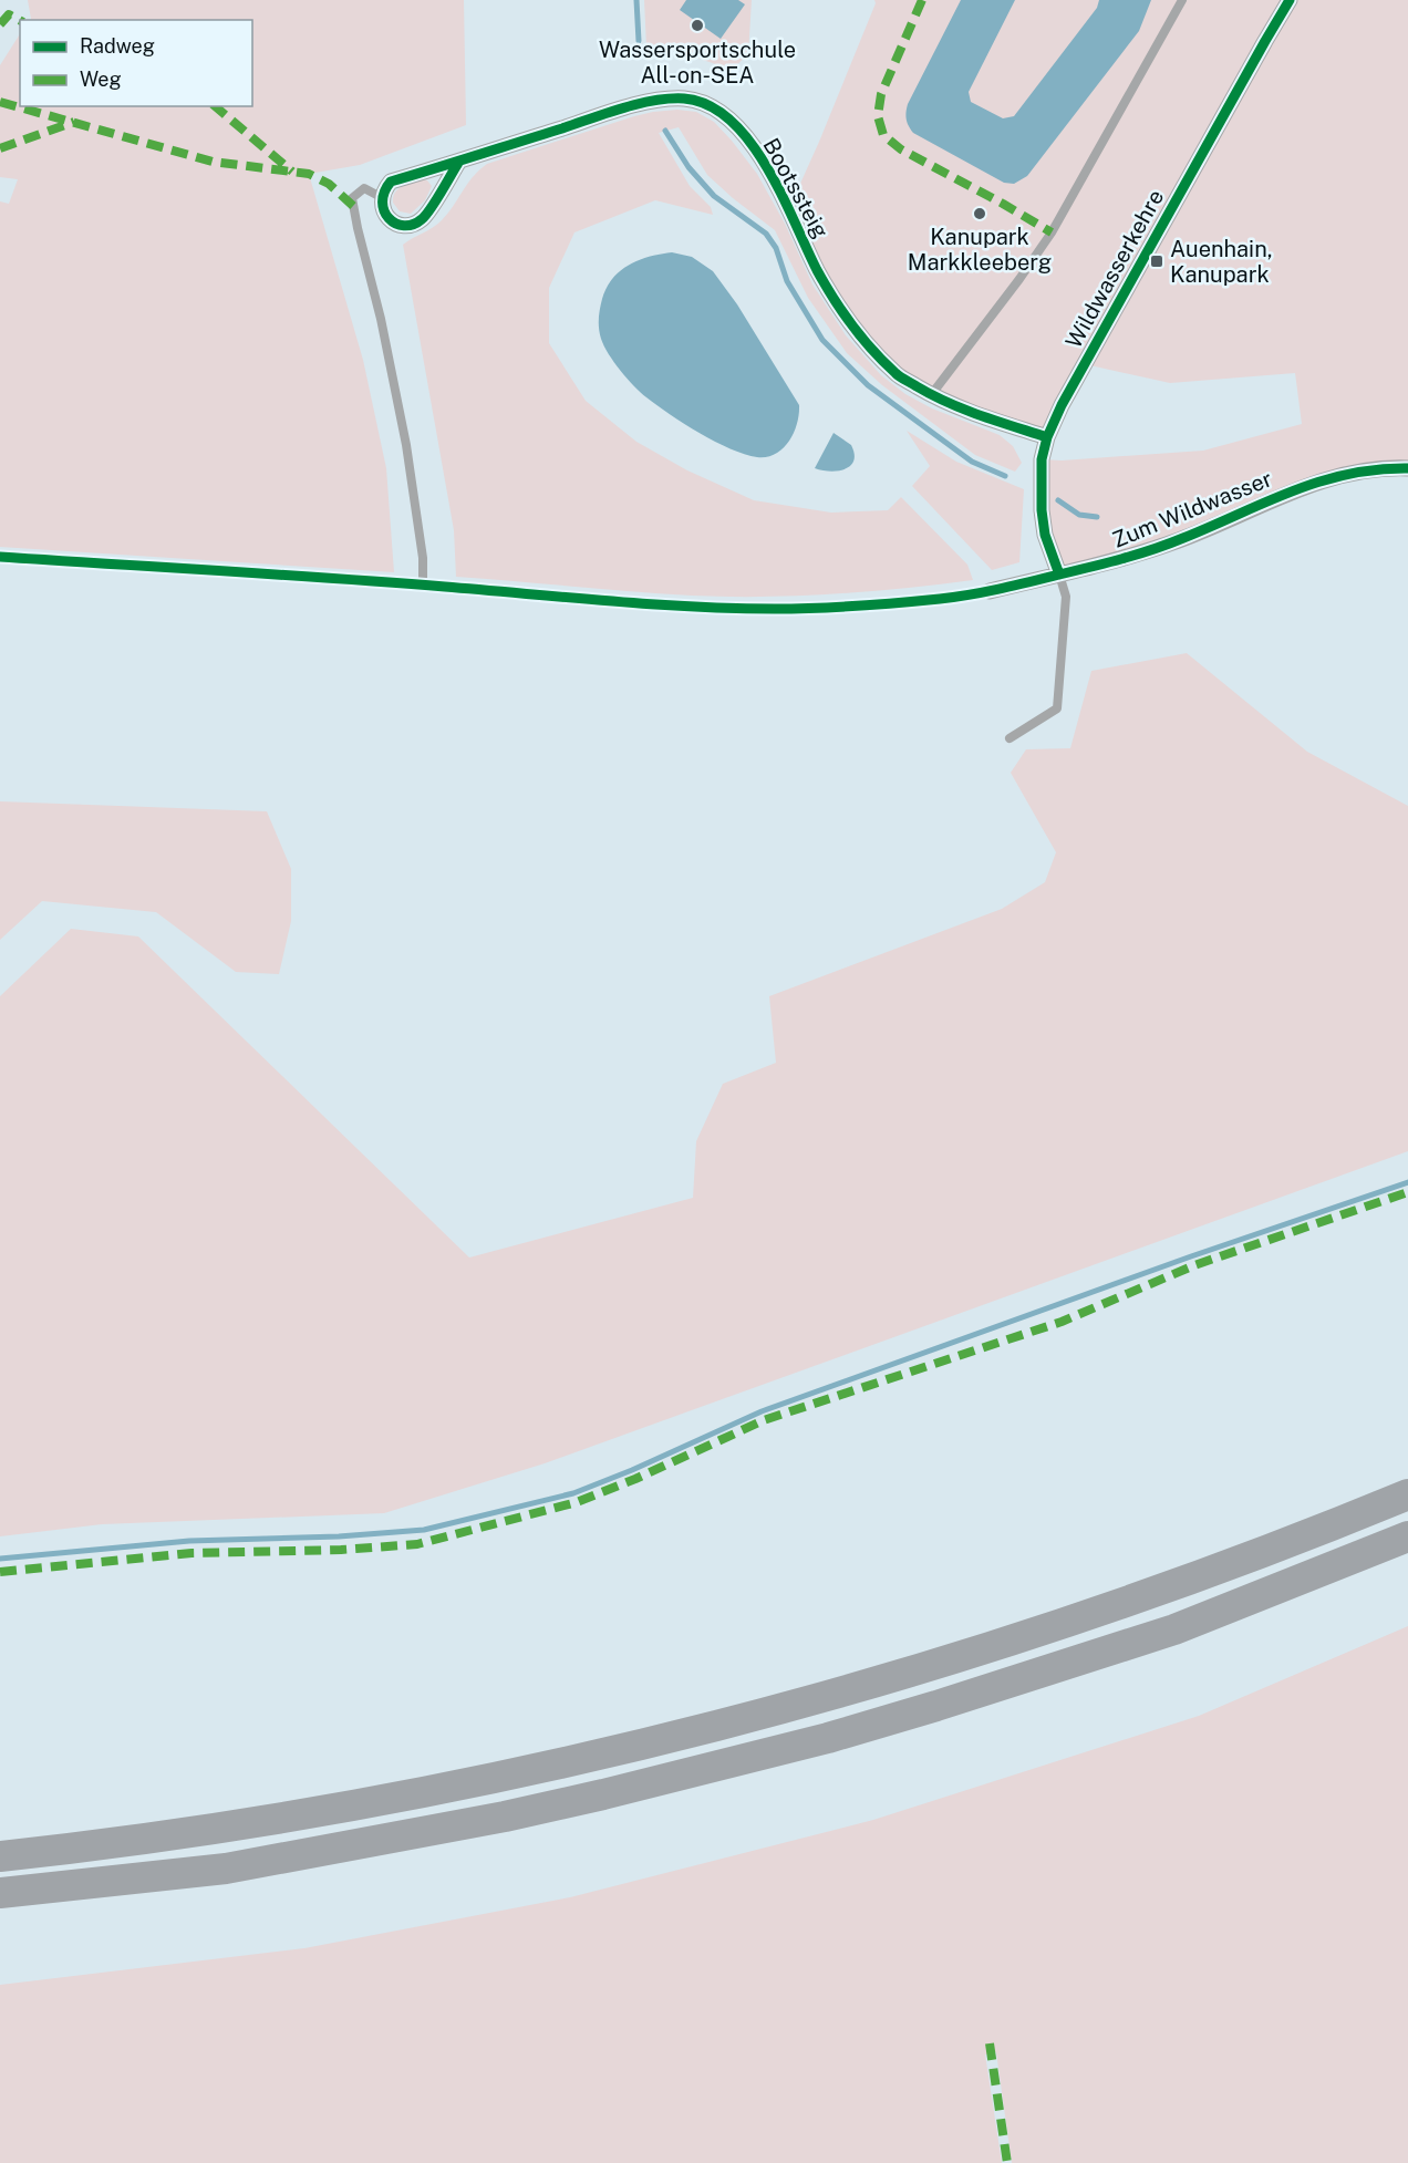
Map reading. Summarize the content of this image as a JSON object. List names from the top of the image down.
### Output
{
  "streets": {
    "street": ["Bootssteig", "Wildwasserkehre", "Zum Wildwasser"]
  },
  "crossings": [
    ["Bootssteig", "Wildwasserkehre"],
    ["Wildwasserkehre", "Zum Wildwasser"]
  ],
  "places": {
    "other": ["Wassersportschule All-on-SEA", "Kanupark Markkleeberg"],
    "transit": ["Auenhain, Kanupark"]
  },
  "legend": ["Radweg", "Weg"]
}
